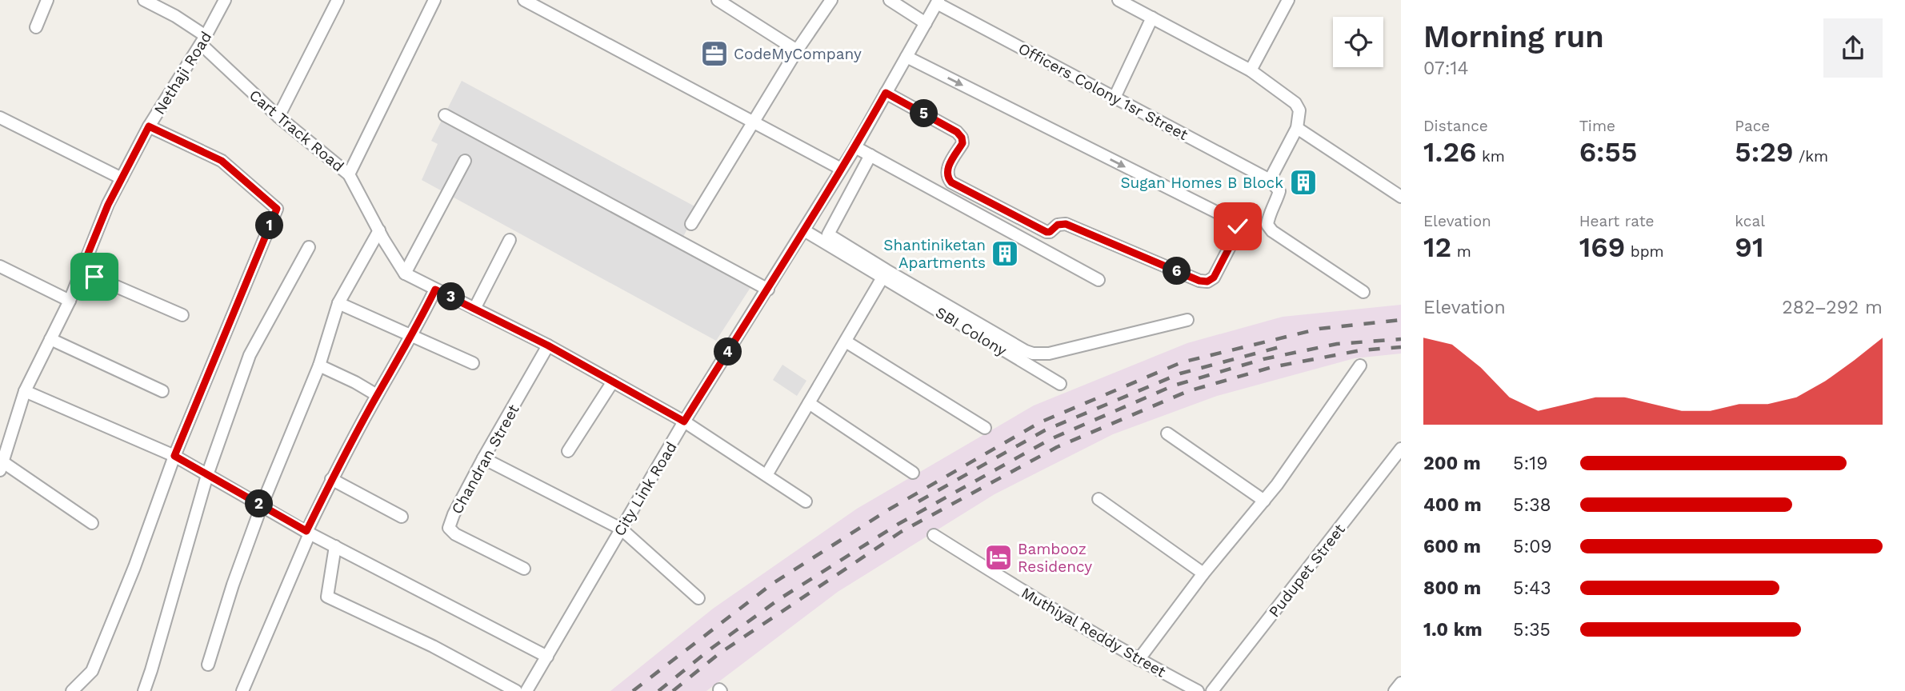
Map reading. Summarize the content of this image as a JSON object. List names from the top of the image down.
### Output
{
  "streets": {
    "street": [
      "Nethaji Road",
      "Officers Colony 1sr Street",
      "Cart Track Road",
      "SBI Colony",
      "Chandran Street",
      "City Link Road",
      "Pudupet Street",
      "Muthiyal Reddy Street"
    ]
  },
  "crossings": [
    ["Nethaji Road", "Cart Track Road"],
    ["Officers Colony 1sr Street", "City Link Road"],
    ["SBI Colony", "City Link Road"]
  ],
  "places": {
    "office": ["CodeMyCompany"],
    "building": ["Sugan Homes B Block", "Shantiniketan Apartments"],
    "hotel": ["Bambooz Residency"]
  },
  "page": {
    "heading": ["Morning run", "07:14"],
    "stats": [
      ["Distance", "1.26 km"],
      ["Time", "6:55"],
      ["Pace", "5:29 /km"],
      ["Elevation", "12 m"],
      ["Heart rate", "169 bpm"],
      ["kcal", "91"]
    ],
    "pins": [
      "5",
      "1",
      "6",
      "3",
      "4",
      "2"
    ],
    "chart": ["Elevation", "282–292 m"],
    "list": [
      {
        "name": "200 m",
        "note": "5:19"
      },
      {
        "name": "400 m",
        "note": "5:38"
      },
      {
        "name": "600 m",
        "note": "5:09"
      },
      {
        "name": "800 m",
        "note": "5:43"
      },
      {
        "name": "1.0 km",
        "note": "5:35"
      }
    ]
  }
}
